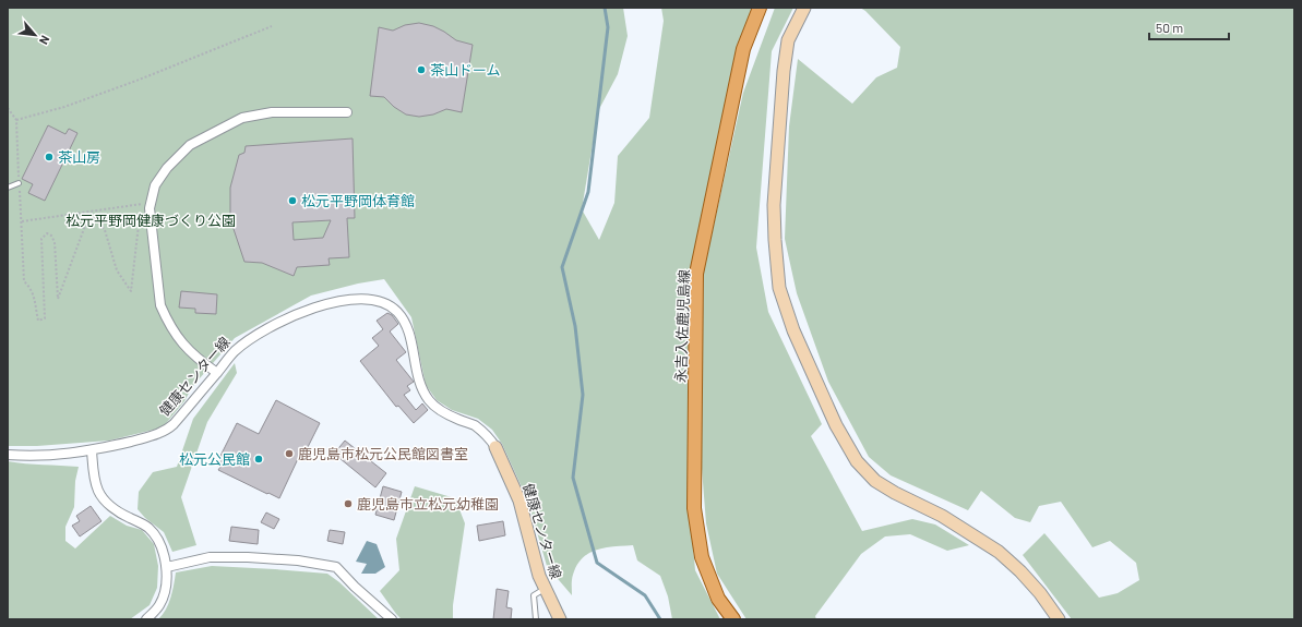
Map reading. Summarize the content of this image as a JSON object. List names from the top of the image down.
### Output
{
  "streets": {
    "main road": ["永吉入佐鹿児島線"],
    "street": ["健康センター線"]
  },
  "parks": ["松元平野岡健康づくり公園"],
  "places": [
    "茶山ドーム",
    "茶山房",
    "松元平野岡体育館",
    "鹿児島市松元公民館図書室",
    "松元公民館",
    "鹿児島市立松元幼稚園"
  ],
  "scale_bar": "50 m",
  "north": "bottom right"
}
